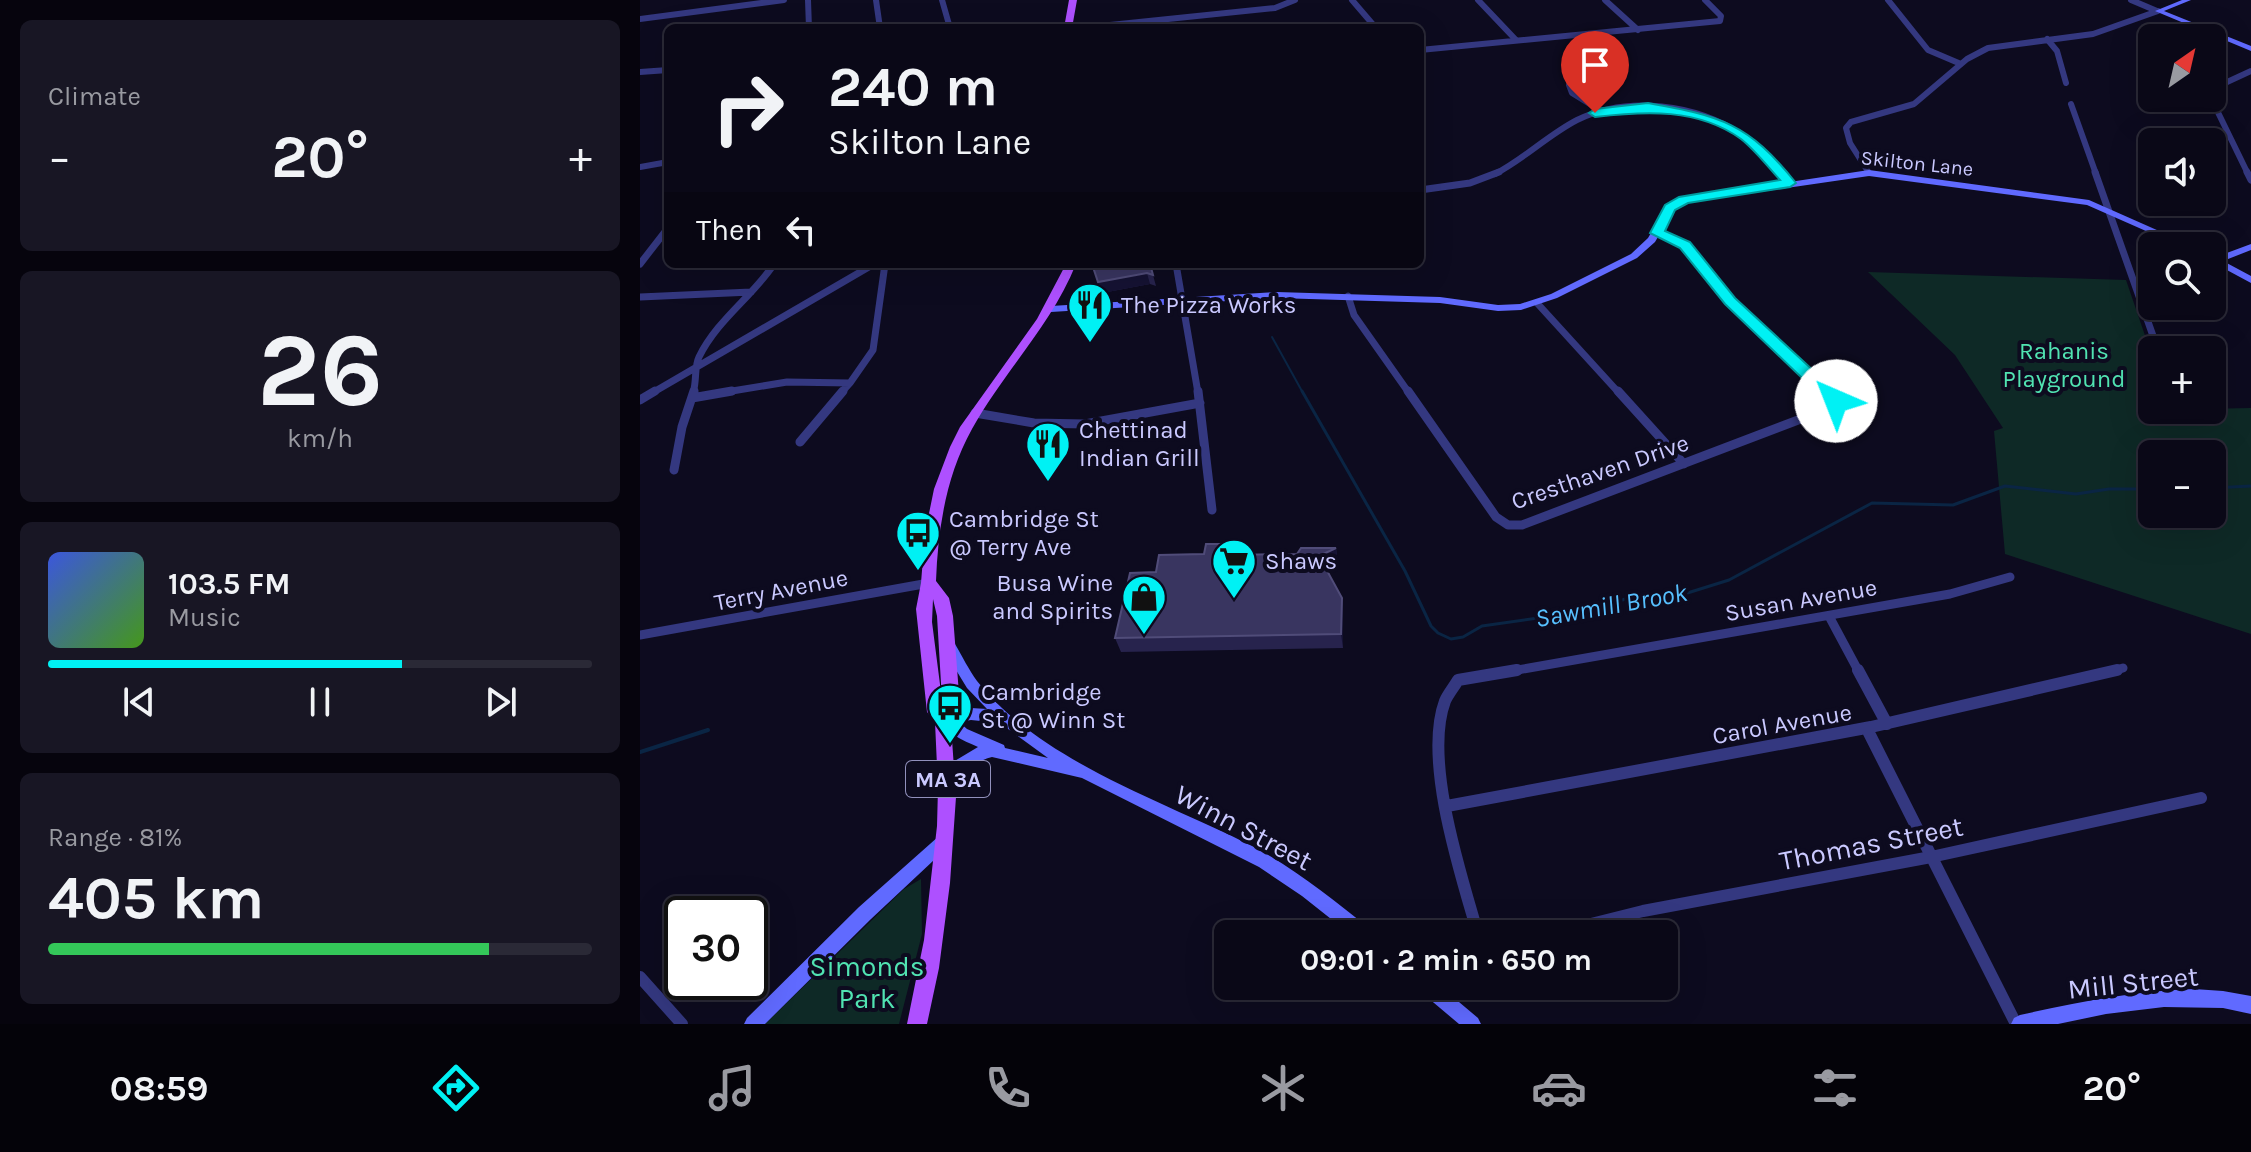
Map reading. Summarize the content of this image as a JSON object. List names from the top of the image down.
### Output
{
  "streets": {
    "main road": ["MA 3A"],
    "street": [
      "Skilton Lane",
      "Cresthaven Drive",
      "Terry Avenue",
      "Susan Avenue",
      "Carol Avenue",
      "Winn Street",
      "Thomas Street",
      "Mill Street"
    ]
  },
  "crossings": [
    ["Skilton Lane", "Cresthaven Drive"],
    ["Skilton Lane", "MA 3A"],
    ["Terry Avenue", "MA 3A"],
    ["Susan Avenue", "Carol Avenue"],
    ["MA 3A", "Winn Street"]
  ],
  "water": ["Sawmill Brook"],
  "parks": ["Rahanis Playground", "Simonds Park"],
  "places": {
    "restaurant": ["The Pizza Works", "Chettinad Indian Grill"],
    "bus stop": ["Cambridge St @ Terry Ave", "Cambridge St @ Winn St"],
    "supermarket": ["Shaws"],
    "shop": ["Busa Wine and Spirits"]
  },
  "north": "top right",
  "page": {
    "tile": [
      "Climate",
      ["26", "km/h"],
      ["Range · 81%", "405 km"]
    ],
    "map_buttons": ["+", "−"],
    "turn": ["240 m", "Skilton Lane"],
    "heat": ["−", "20°", "+"],
    "then": "Then",
    "song": ["103.5 FM", "Music"],
    "limit": "30",
    "trip": "09:01 · 2 min · 650 m",
    "tabs": ["08:59", "20°"]
  }
}
